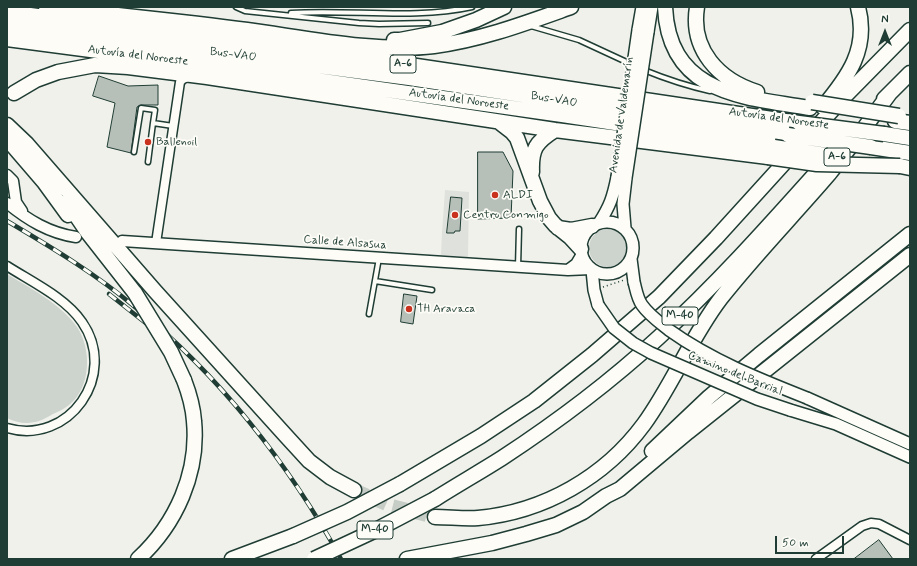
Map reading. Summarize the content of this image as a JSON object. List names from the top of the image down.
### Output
{
  "streets": {
    "highway": [
      "Bus-VAO",
      "Autovía del Noroeste",
      "A-6",
      "M-40"
    ],
    "main road": ["Avenida de Valdemarín", "Camino del Barrial"],
    "street": ["Calle de Alsasua"]
  },
  "crossings": [
    ["Avenida de Valdemarín", "Calle de Alsasua"],
    ["Avenida de Valdemarín", "Camino del Barrial"],
    ["Calle de Alsasua", "Camino del Barrial"]
  ],
  "places": [
    "Ballenoil",
    "ALDI",
    "Centro Conmigo",
    "TH Aravaca"
  ],
  "scale_bar": "50 m",
  "north": "top"
}
